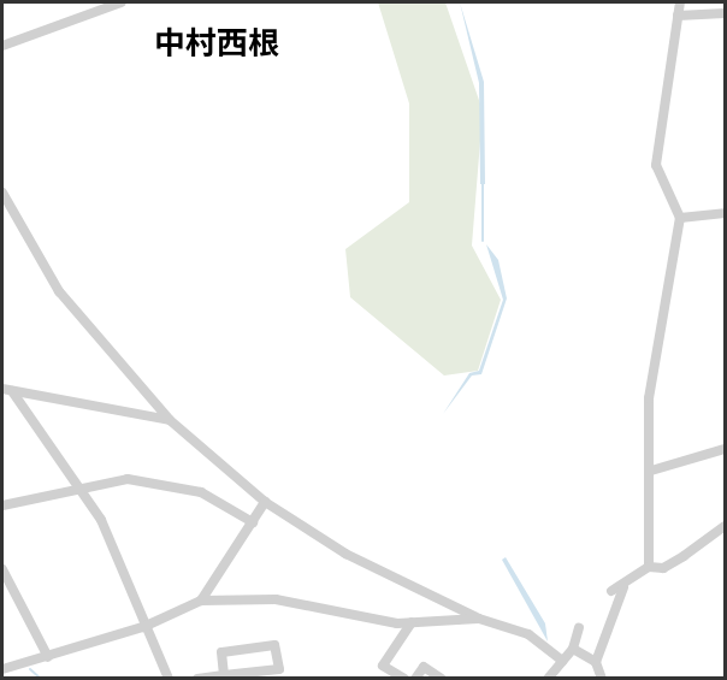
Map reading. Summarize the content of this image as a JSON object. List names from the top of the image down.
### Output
{
  "districts": ["中村西根"]
}
